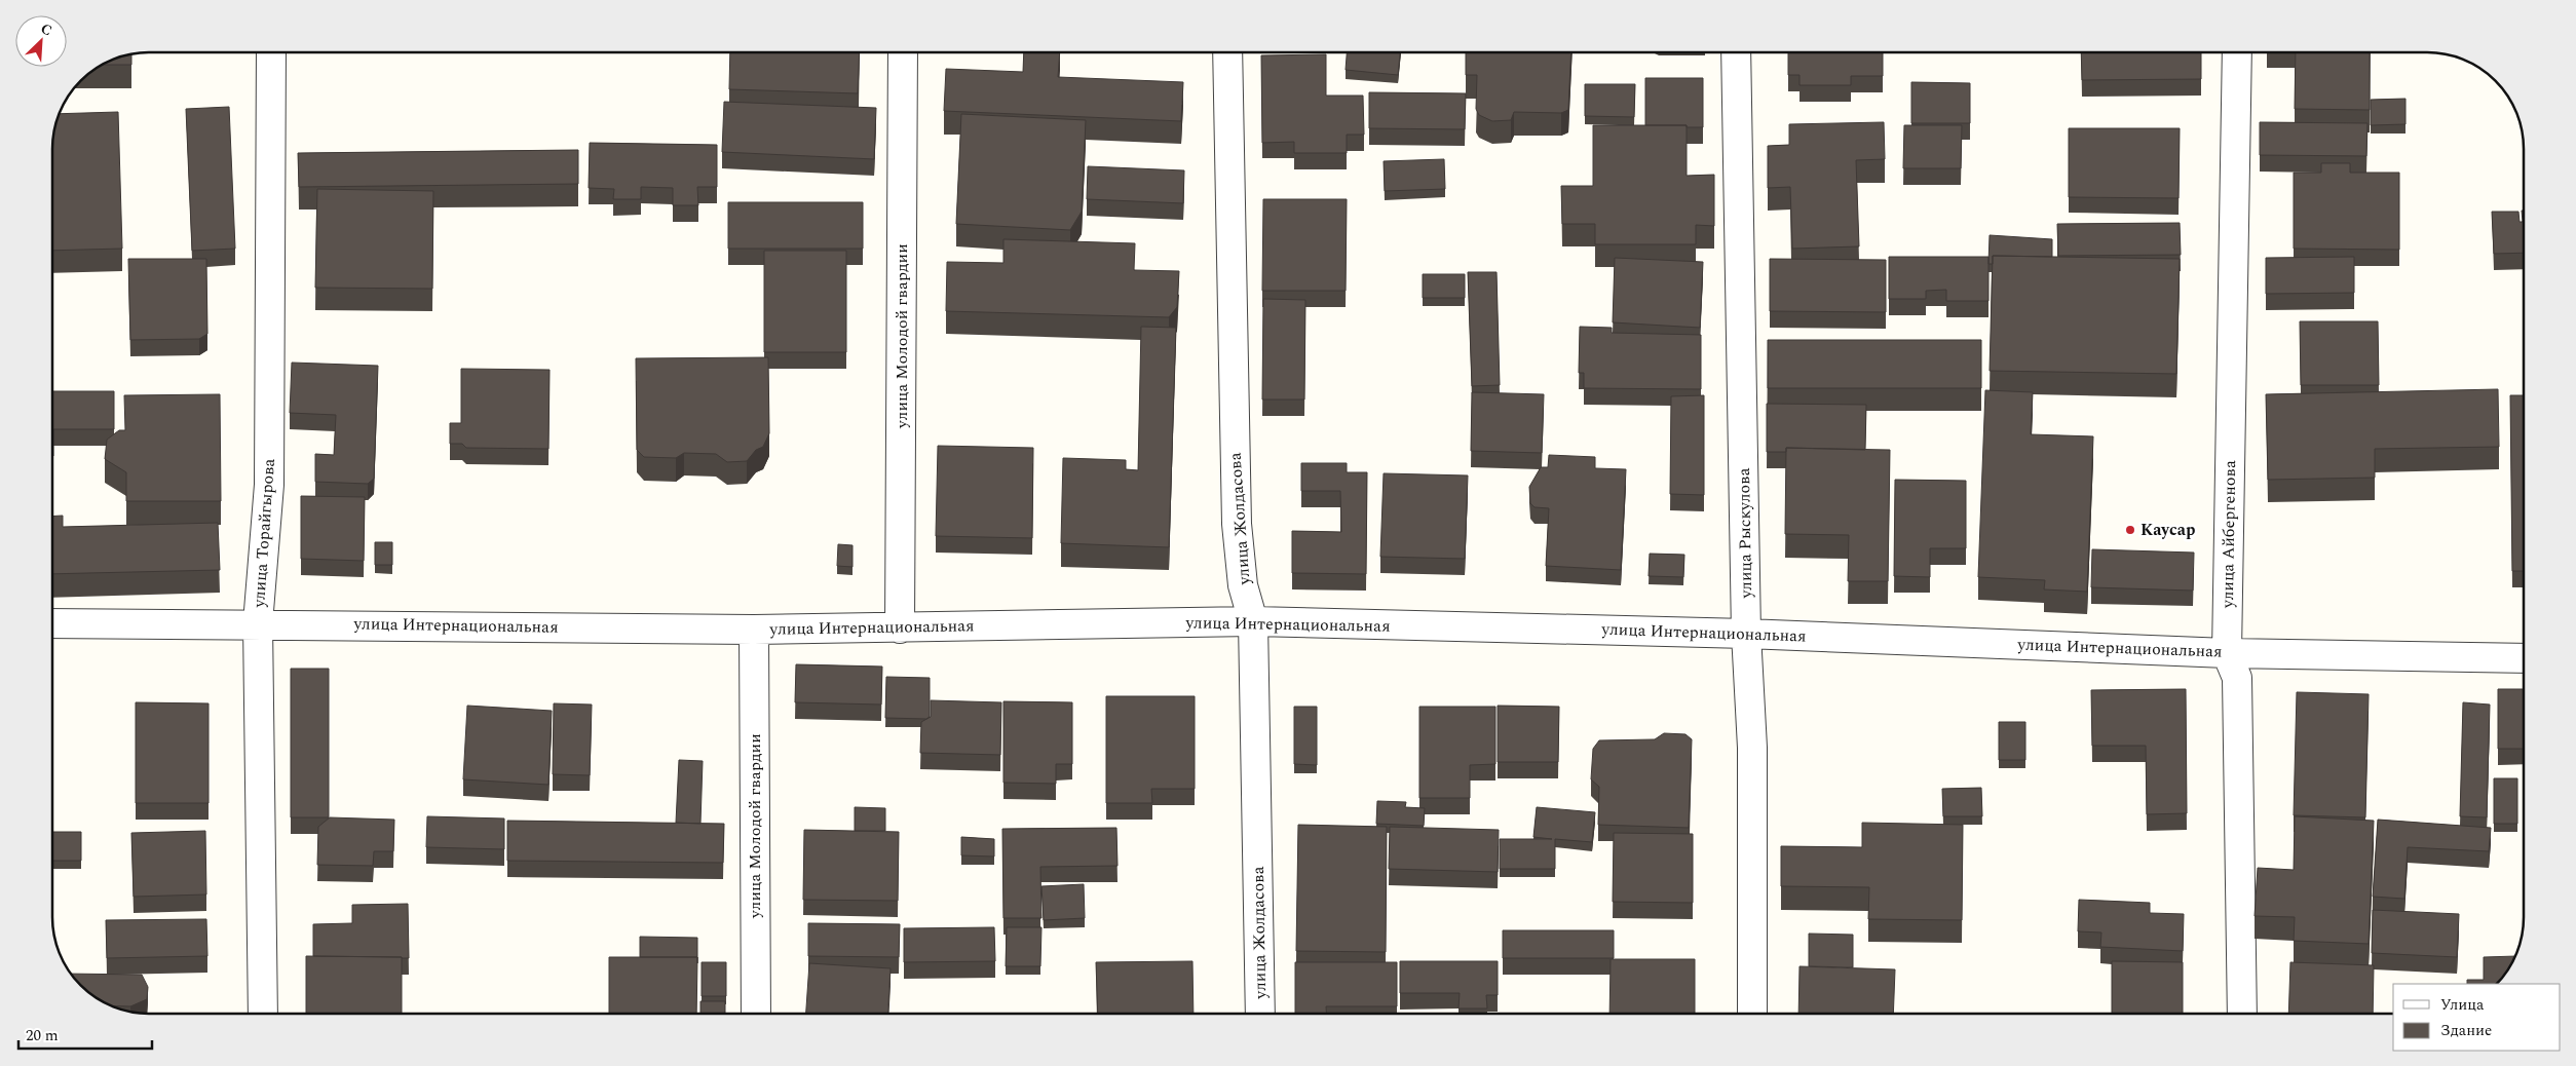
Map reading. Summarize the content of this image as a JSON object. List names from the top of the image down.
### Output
{
  "streets": {
    "street": [
      "улица Молодой гвардии",
      "улица Жолдасова",
      "улица Торайгырова",
      "улица Рыскулова",
      "улица Айбергенова",
      "улица Интернациональная"
    ]
  },
  "crossings": [
    ["улица Молодой гвардии", "улица Интернациональная"],
    ["улица Жолдасова", "улица Интернациональная"],
    ["улица Торайгырова", "улица Интернациональная"],
    ["улица Рыскулова", "улица Интернациональная"],
    ["улица Айбергенова", "улица Интернациональная"]
  ],
  "places": ["Каусар"],
  "legend": ["Улица", "Здание"],
  "scale_bar": "20 m",
  "north": "top right"
}
